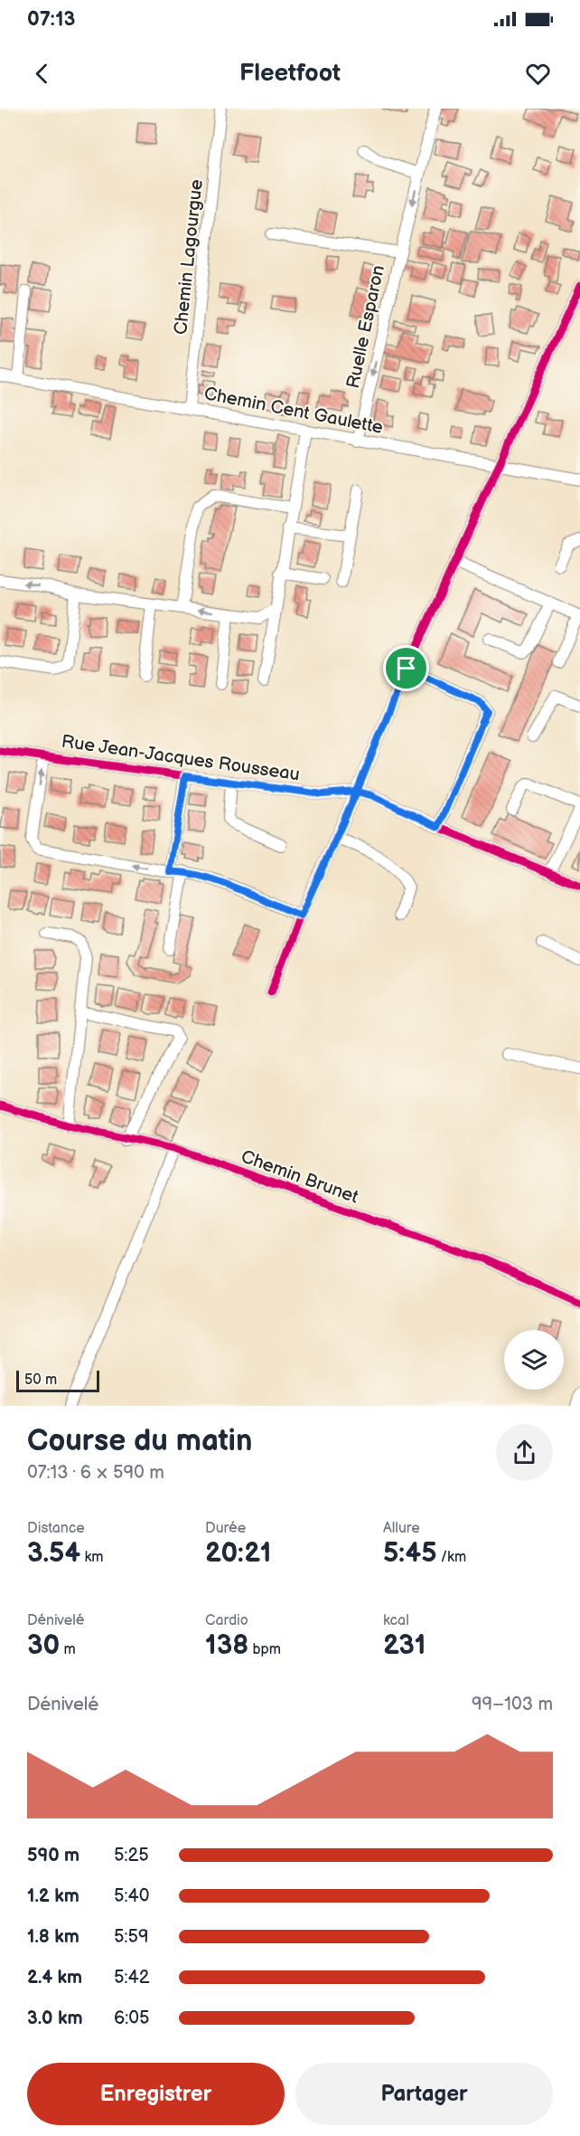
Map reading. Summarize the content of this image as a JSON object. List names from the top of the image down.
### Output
{
  "streets": {
    "street": [
      "Chemin Lagourgue",
      "Ruelle Esparon",
      "Chemin Cent Gaulette",
      "Rue Jean-Jacques Rousseau",
      "Chemin Brunet"
    ]
  },
  "crossings": [
    ["Chemin Lagourgue", "Chemin Cent Gaulette"],
    ["Ruelle Esparon", "Chemin Cent Gaulette"]
  ],
  "one_way": ["Ruelle Esparon"],
  "scale_bar": "50 m",
  "page": {
    "status": "07:13",
    "header": "Fleetfoot",
    "scale": "50 m",
    "heading": ["Course du matin", "07:13 · 6 × 590 m"],
    "stats": [
      ["Distance", "3.54 km"],
      ["Durée", "20:21"],
      ["Allure", "5:45 /km"],
      ["Dénivelé", "30 m"],
      ["Cardio", "138 bpm"],
      ["kcal", "231"]
    ],
    "chart": ["Dénivelé", "99–103 m"],
    "list": [
      {
        "name": "590 m",
        "note": "5:25"
      },
      {
        "name": "1.2 km",
        "note": "5:40"
      },
      {
        "name": "1.8 km",
        "note": "5:59"
      },
      {
        "name": "2.4 km",
        "note": "5:42"
      },
      {
        "name": "3.0 km",
        "note": "6:05"
      }
    ],
    "buttons": ["Enregistrer", "Partager"]
  }
}
